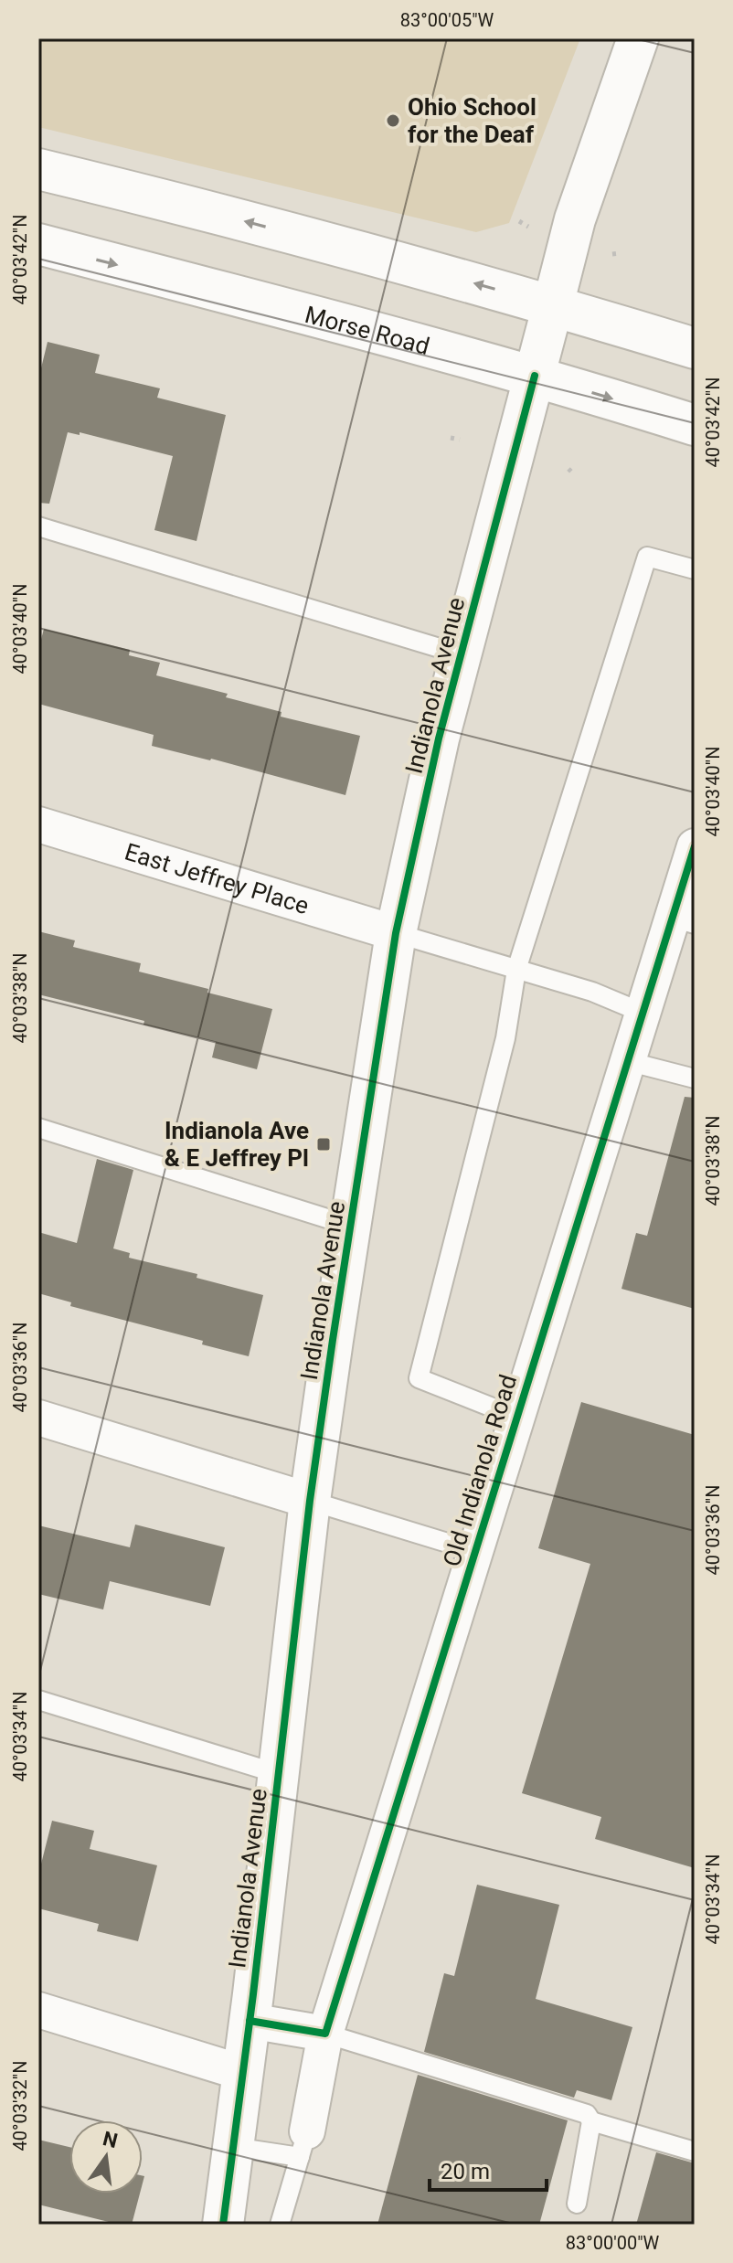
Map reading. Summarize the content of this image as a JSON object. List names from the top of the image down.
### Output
{
  "streets": {
    "main road": ["Morse Road", "Indianola Avenue"],
    "street": ["East Jeffrey Place", "Old Indianola Road"]
  },
  "crossings": [
    ["Morse Road", "Indianola Avenue"],
    ["Indianola Avenue", "East Jeffrey Place"]
  ],
  "places": {
    "other": ["Ohio School for the Deaf"],
    "transit": ["Indianola Ave & E Jeffrey Pl"]
  },
  "scale_bar": "20 m",
  "north": "top",
  "coordinates": [
    "83°00'05\"W",
    "40°03'42\"N",
    "40°03'40\"N",
    "40°03'38\"N",
    "40°03'36\"N",
    "40°03'34\"N",
    "40°03'32\"N",
    "83°00'00\"W"
  ]
}
